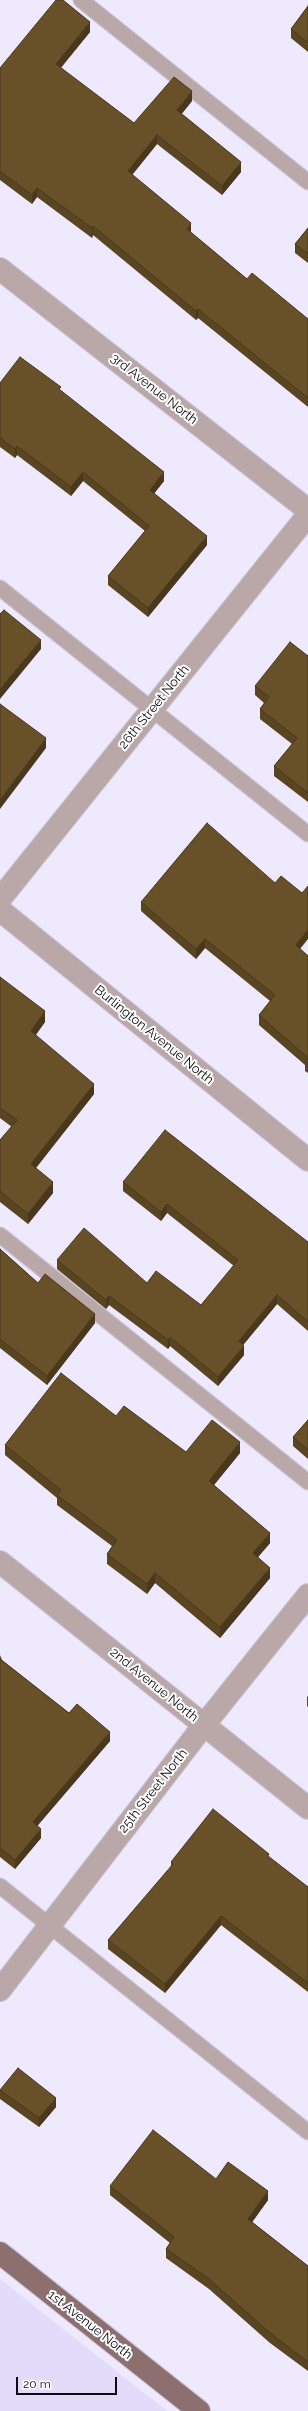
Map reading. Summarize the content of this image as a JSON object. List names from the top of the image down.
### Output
{
  "streets": {
    "main road": ["1st Avenue North"],
    "street": [
      "3rd Avenue North",
      "26th Street North",
      "Burlington Avenue North",
      "2nd Avenue North",
      "25th Street North"
    ]
  },
  "crossings": [
    ["2nd Avenue North", "25th Street North"]
  ],
  "scale_bar": "20 m"
}
